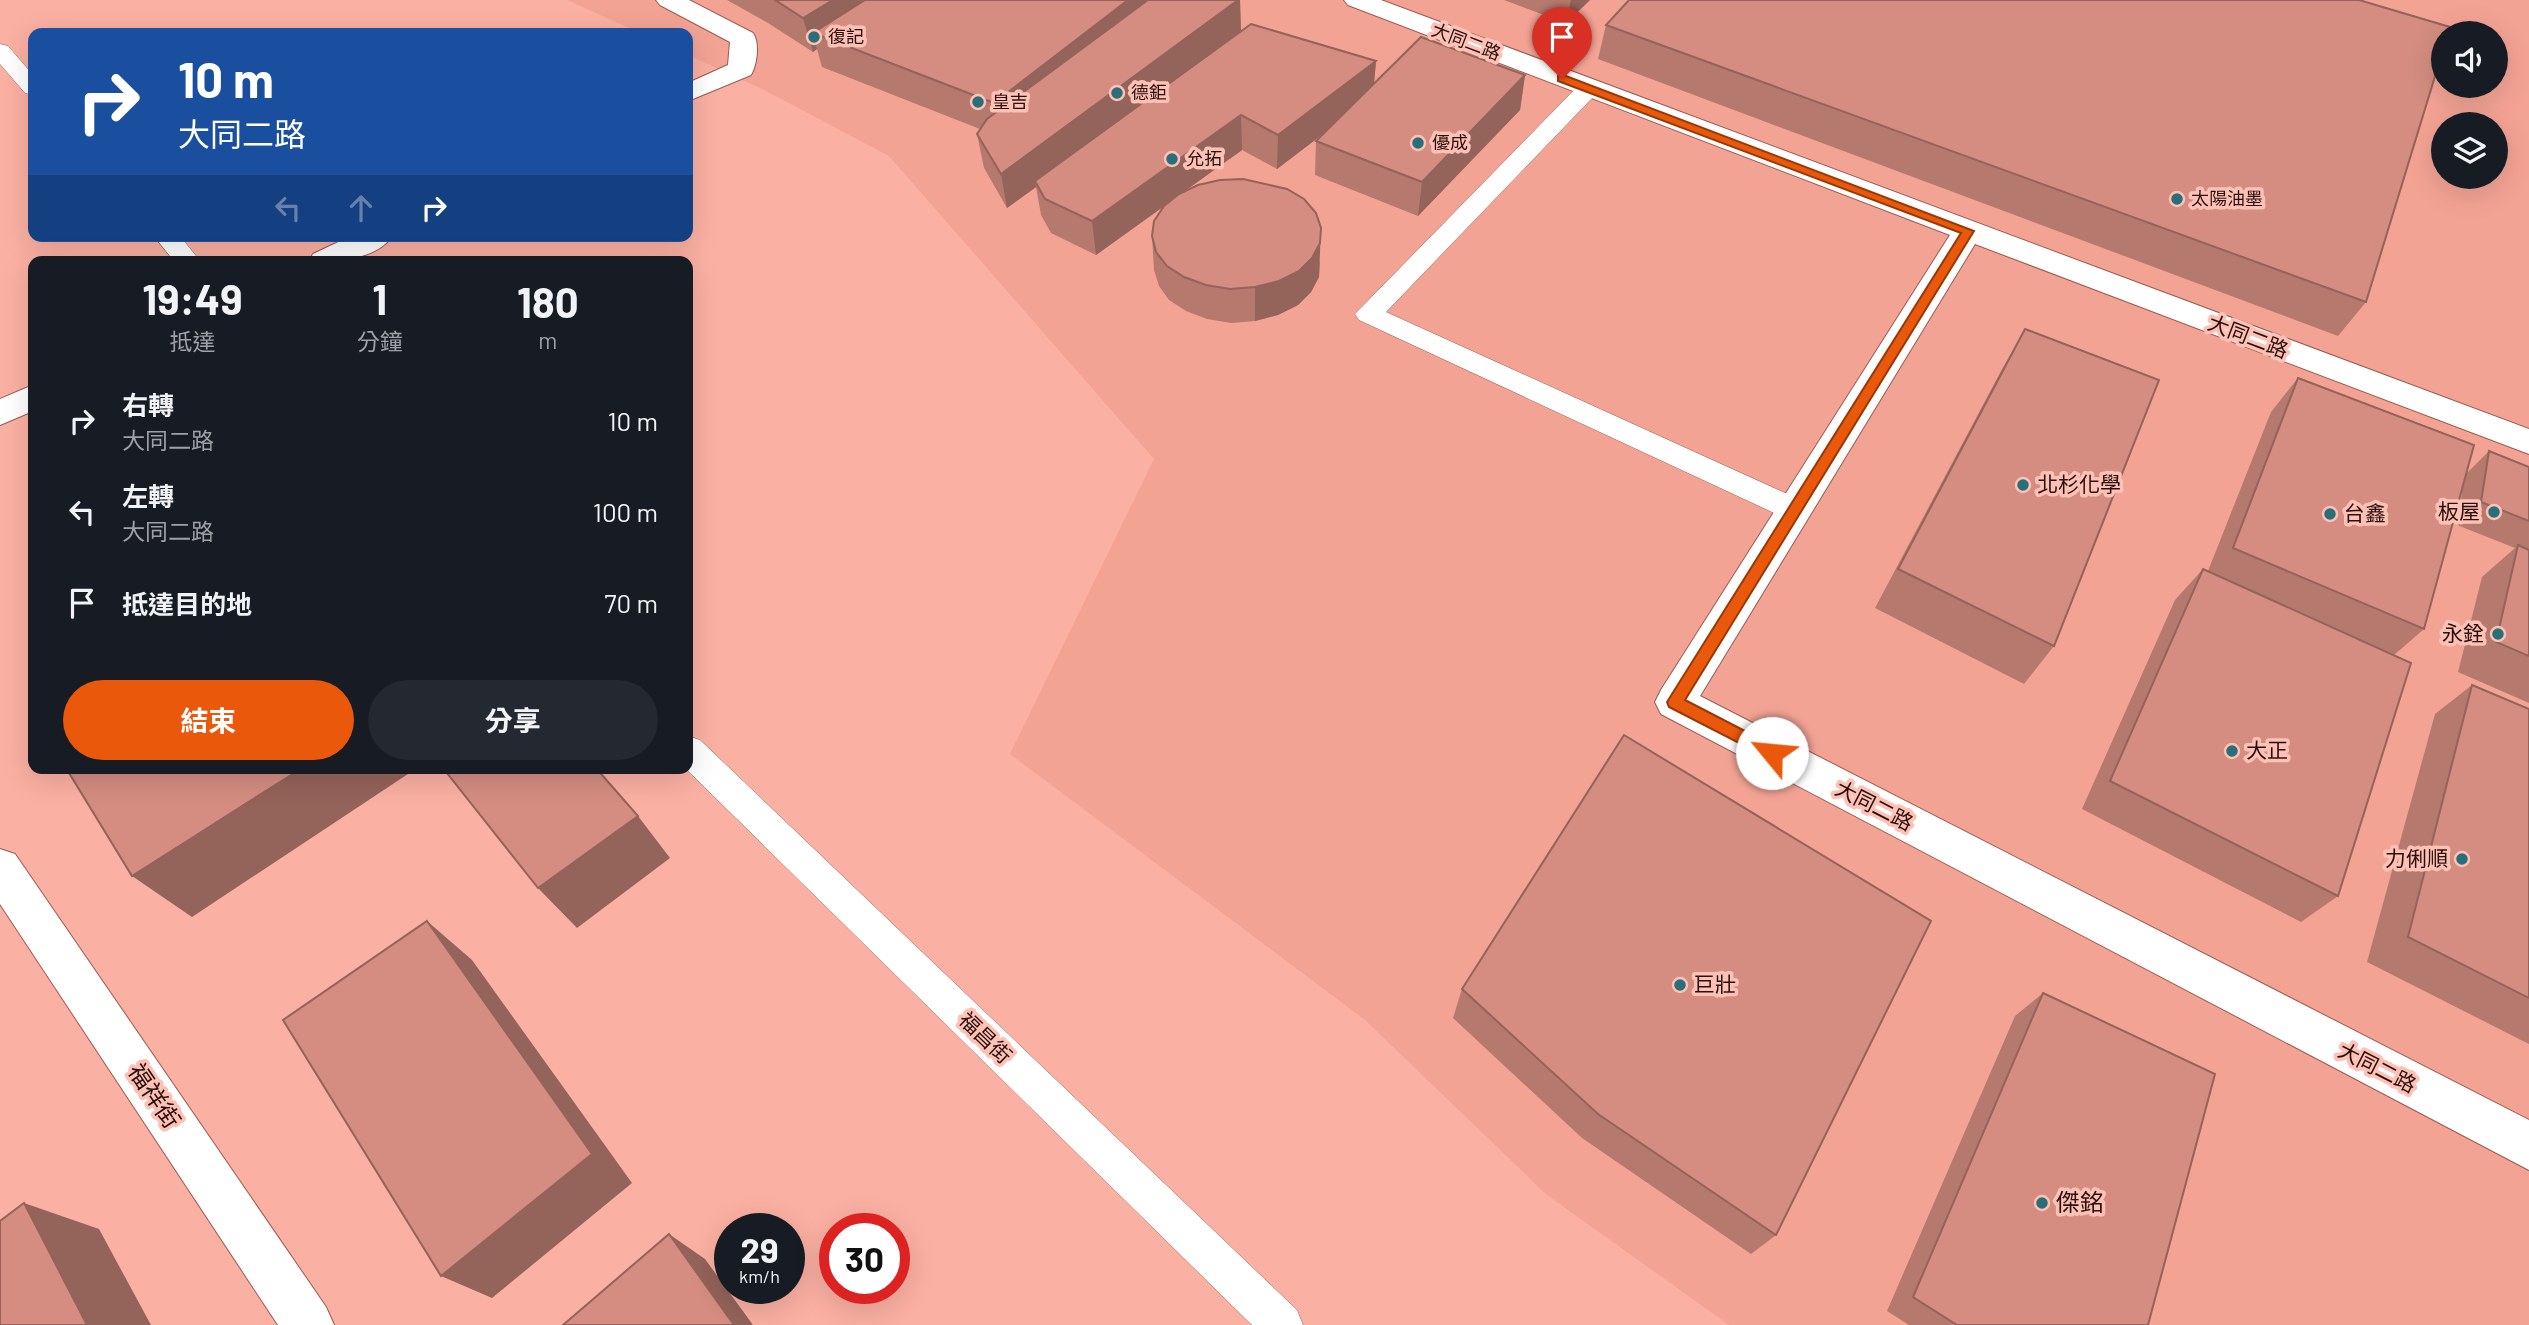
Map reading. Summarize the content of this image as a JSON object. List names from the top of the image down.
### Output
{
  "streets": {
    "street": ["大同二路", "福祥街"],
    "lane": ["福昌街"]
  },
  "places": [
    "復記",
    "德鉅",
    "皇吉",
    "優成",
    "允拓",
    "太陽油墨",
    "北杉化學",
    "板屋",
    "台鑫",
    "永銓",
    "大正",
    "力俐順",
    "巨壯",
    "傑銘"
  ],
  "page": {
    "turn": ["10 m", "大同二路"],
    "eta": [
      "19:49",
      "抵達",
      "1",
      "分鐘",
      "180",
      "m"
    ],
    "list": [
      {
        "name": "右轉",
        "note": "大同二路",
        "value": "10 m"
      },
      {
        "name": "左轉",
        "note": "大同二路",
        "value": "100 m"
      },
      {
        "name": "抵達目的地",
        "value": "70 m"
      }
    ],
    "buttons": ["結束", "分享"],
    "speed": "29 km/h",
    "limit": "30"
  }
}
